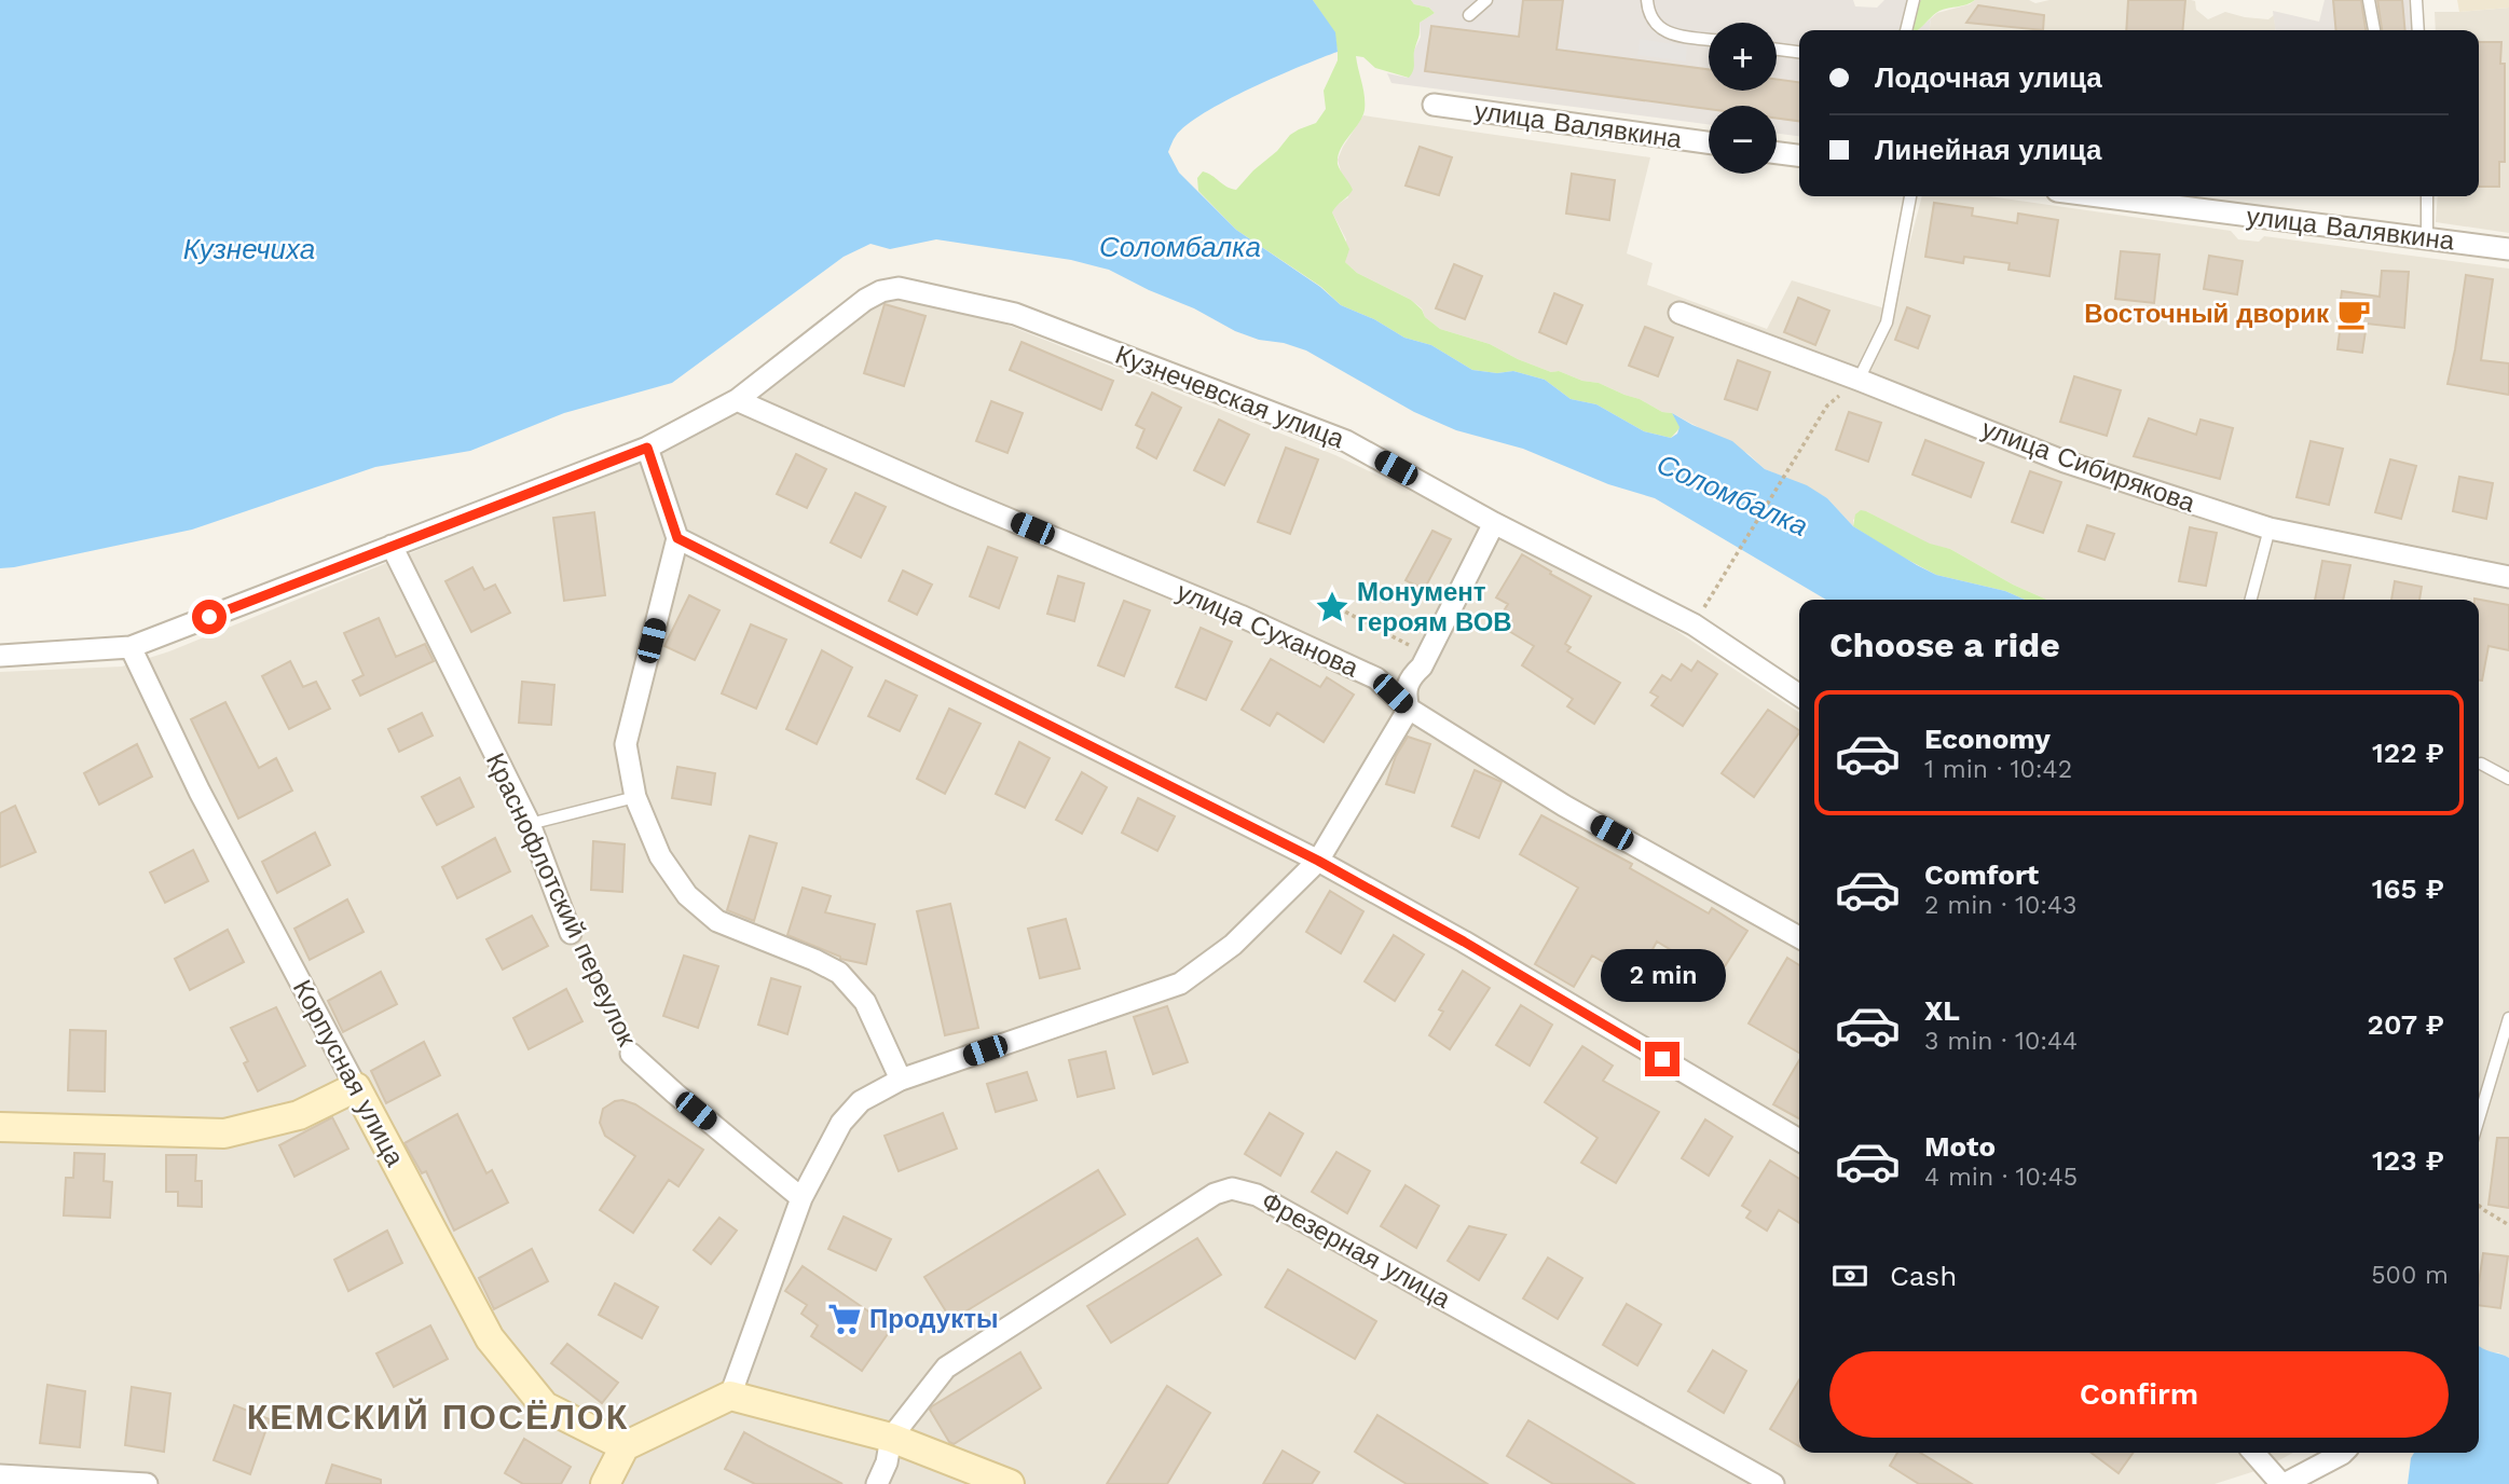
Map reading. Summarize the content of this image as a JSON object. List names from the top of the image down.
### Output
{
  "streets": {
    "street": [
      "улица Валявкина",
      "Кузнечевская улица",
      "улица Сибирякова",
      "улица Суханова",
      "Краснофлотский переулок",
      "Корпусная улица",
      "Фрезерная улица"
    ]
  },
  "crossings": [
    ["Кузнечевская улица", "улица Суханова"],
    ["Кузнечевская улица", "Краснофлотский переулок"],
    ["Кузнечевская улица", "Корпусная улица"]
  ],
  "districts": ["КЕМСКИЙ ПОСЁЛОК"],
  "water": ["Соломбалка", "Кузнечиха"],
  "places": {
    "cafe": ["Восточный дворик"],
    "place": ["Монумент героям ВОВ"],
    "supermarket": ["Продукты"]
  },
  "page": {
    "map_buttons": ["+", "−"],
    "banner": ["Лодочная улица", "Линейная улица"],
    "heading": "Choose a ride",
    "list": [
      {
        "name": "Economy",
        "note": "1 min · 10:42",
        "value": "122 ₽"
      },
      {
        "name": "Comfort",
        "note": "2 min · 10:43",
        "value": "165 ₽"
      },
      {
        "name": "XL",
        "note": "3 min · 10:44",
        "value": "207 ₽"
      },
      {
        "name": "Moto",
        "note": "4 min · 10:45",
        "value": "123 ₽"
      }
    ],
    "bubble": "2 min",
    "pay": ["Cash", "500 m"],
    "buttons": "Confirm"
  }
}
